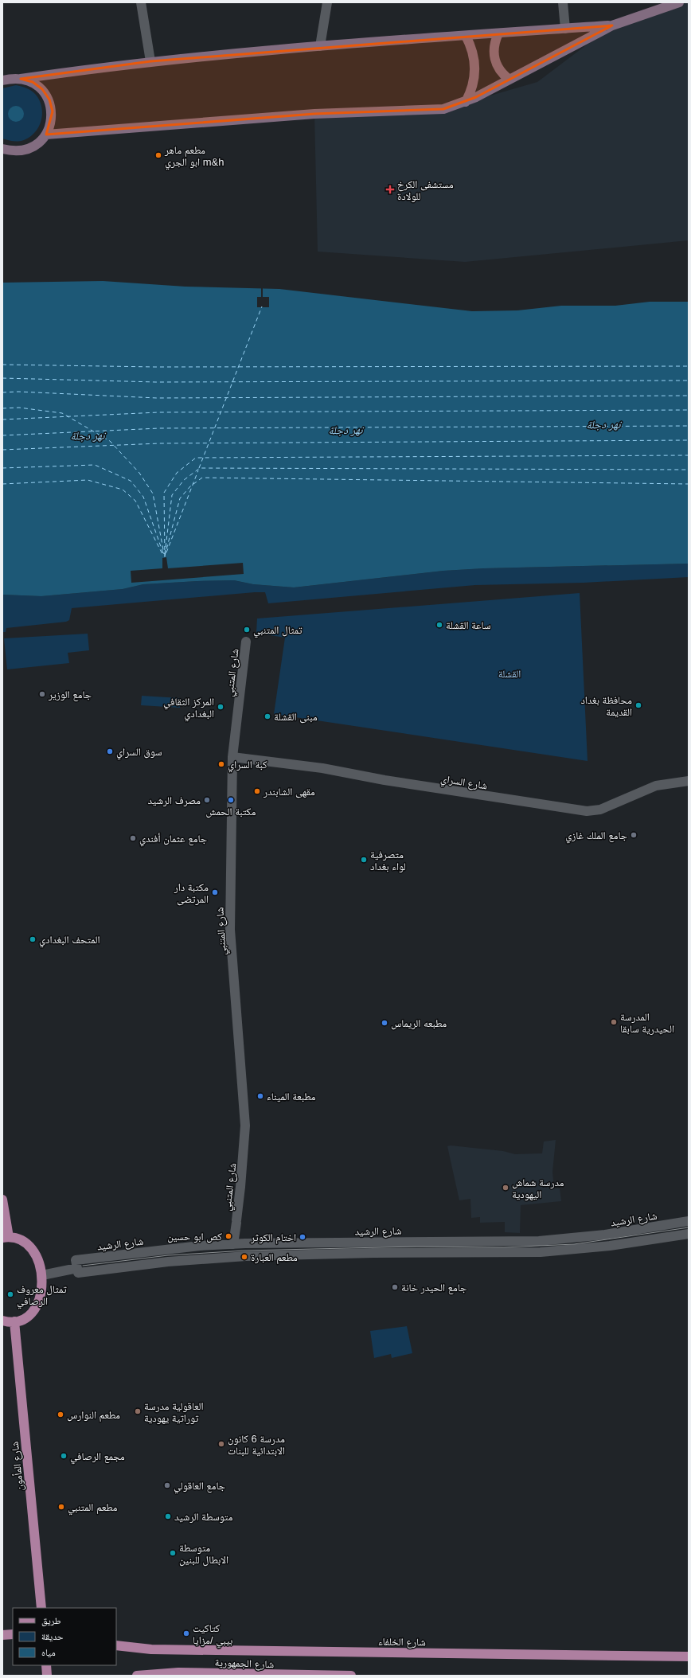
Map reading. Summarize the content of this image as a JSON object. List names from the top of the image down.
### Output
{
  "streets": {
    "main road": ["شارع المأمون", "شارع الخلفاء", "شارع الجمهورية"],
    "street": ["شارع المتنبي", "شارع السراي", "شارع الرشيد"]
  },
  "crossings": [
    ["شارع المتنبي", "شارع السراي"],
    ["شارع المتنبي", "شارع الرشيد"]
  ],
  "water": ["نهر دجلة"],
  "parks": ["القشلة"],
  "places": {
    "other": [
      "مطعم ماهر ابو الجري m&h",
      "ساعة القشلة",
      "تمثال المتنبي",
      "جامع الوزير",
      "محافظة بغداد القديمة",
      "المركز الثقافي البغدادي",
      "مبنى القشلة",
      "سوق السراي",
      "كبة السراي",
      "مقهى الشابندر",
      "مصرف الرشيد",
      "مكتبة الحمش",
      "جامع الملك غازي",
      "جامع عثمان أفندي",
      "متصرفية لواء بغداد",
      "مكتبة دار المرتضى",
      "المتحف البغدادي",
      "المدرسة الحيدرية سابقا",
      "مطبعه الريماس",
      "مطبعة الميناء",
      "مدرسة شماش اليهودية",
      "كص ابو حسين",
      "اختام الكوثر",
      "مطعم العبارة",
      "جامع الحيدر خانة",
      "تمثال معروف الرصافي",
      "العاقولية مدرسة توراتية يهودية",
      "مطعم النوارس",
      "مدرسة 6 كانون الابتدائية للبنات",
      "مجمع الرصافي",
      "جامع العاقولي",
      "مطعم المتنبي",
      "متوسطة الرشيد",
      "متوسطة الابطال للبنين",
      "كتاكيت بيبي /مزايا"
    ],
    "health": ["مستشفى الكرخ للولادة"]
  },
  "legend": ["طريق", "حديقة", "مياه"]
}
